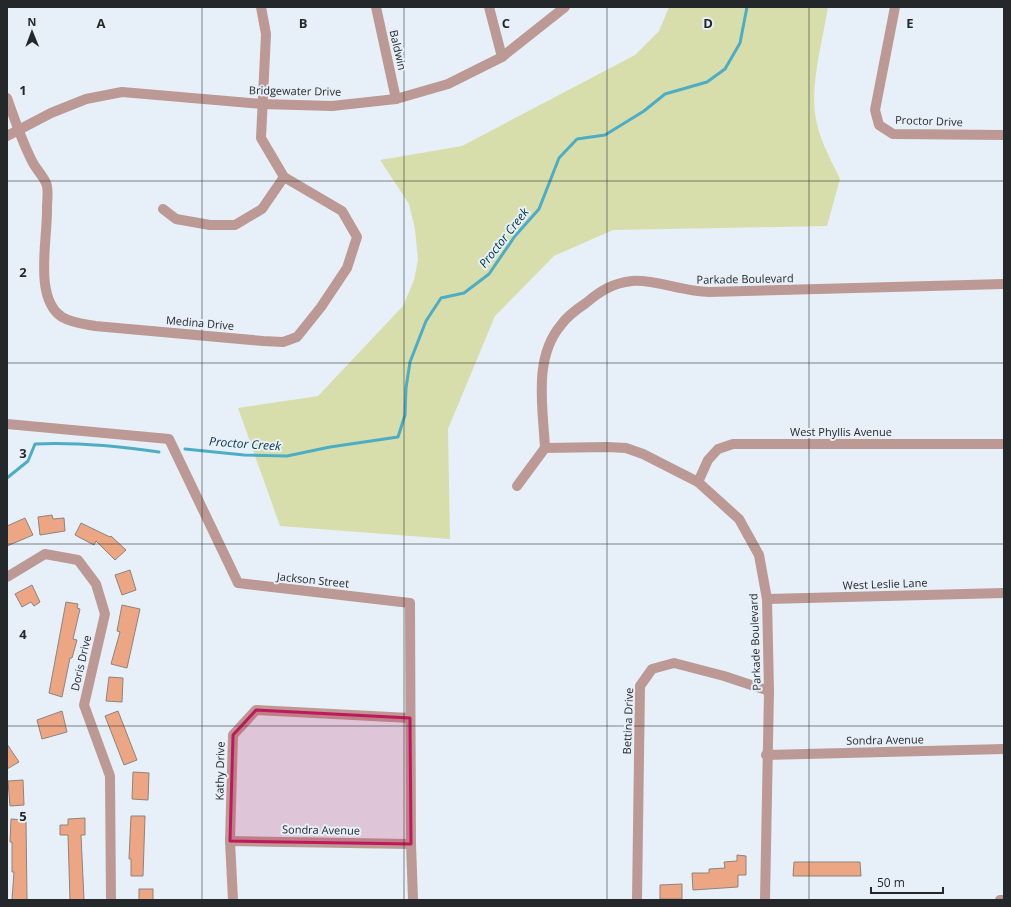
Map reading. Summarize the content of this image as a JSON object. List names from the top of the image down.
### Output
{
  "streets": {
    "street": [
      "Baldwin",
      "Bridgewater Drive",
      "Proctor Drive",
      "Parkade Boulevard",
      "Medina Drive",
      "West Phyllis Avenue",
      "Jackson Street",
      "West Leslie Lane",
      "Doris Drive",
      "Bettina Drive",
      "Sondra Avenue",
      "Kathy Drive"
    ]
  },
  "crossings": [
    ["Baldwin", "Bridgewater Drive"],
    ["Bridgewater Drive", "Medina Drive"],
    ["Parkade Boulevard", "West Phyllis Avenue"],
    ["Parkade Boulevard", "West Leslie Lane"],
    ["Parkade Boulevard", "Bettina Drive"],
    ["Parkade Boulevard", "Sondra Avenue"],
    ["Jackson Street", "Sondra Avenue"],
    ["Jackson Street", "Kathy Drive"],
    ["Sondra Avenue", "Kathy Drive"]
  ],
  "water": ["Proctor Creek"],
  "scale_bar": "50 m",
  "north": "top",
  "grid": {
    "columns": [
      "A",
      "B",
      "C",
      "D",
      "E"
    ],
    "rows": [
      "1",
      "2",
      "3",
      "4",
      "5"
    ]
  }
}
